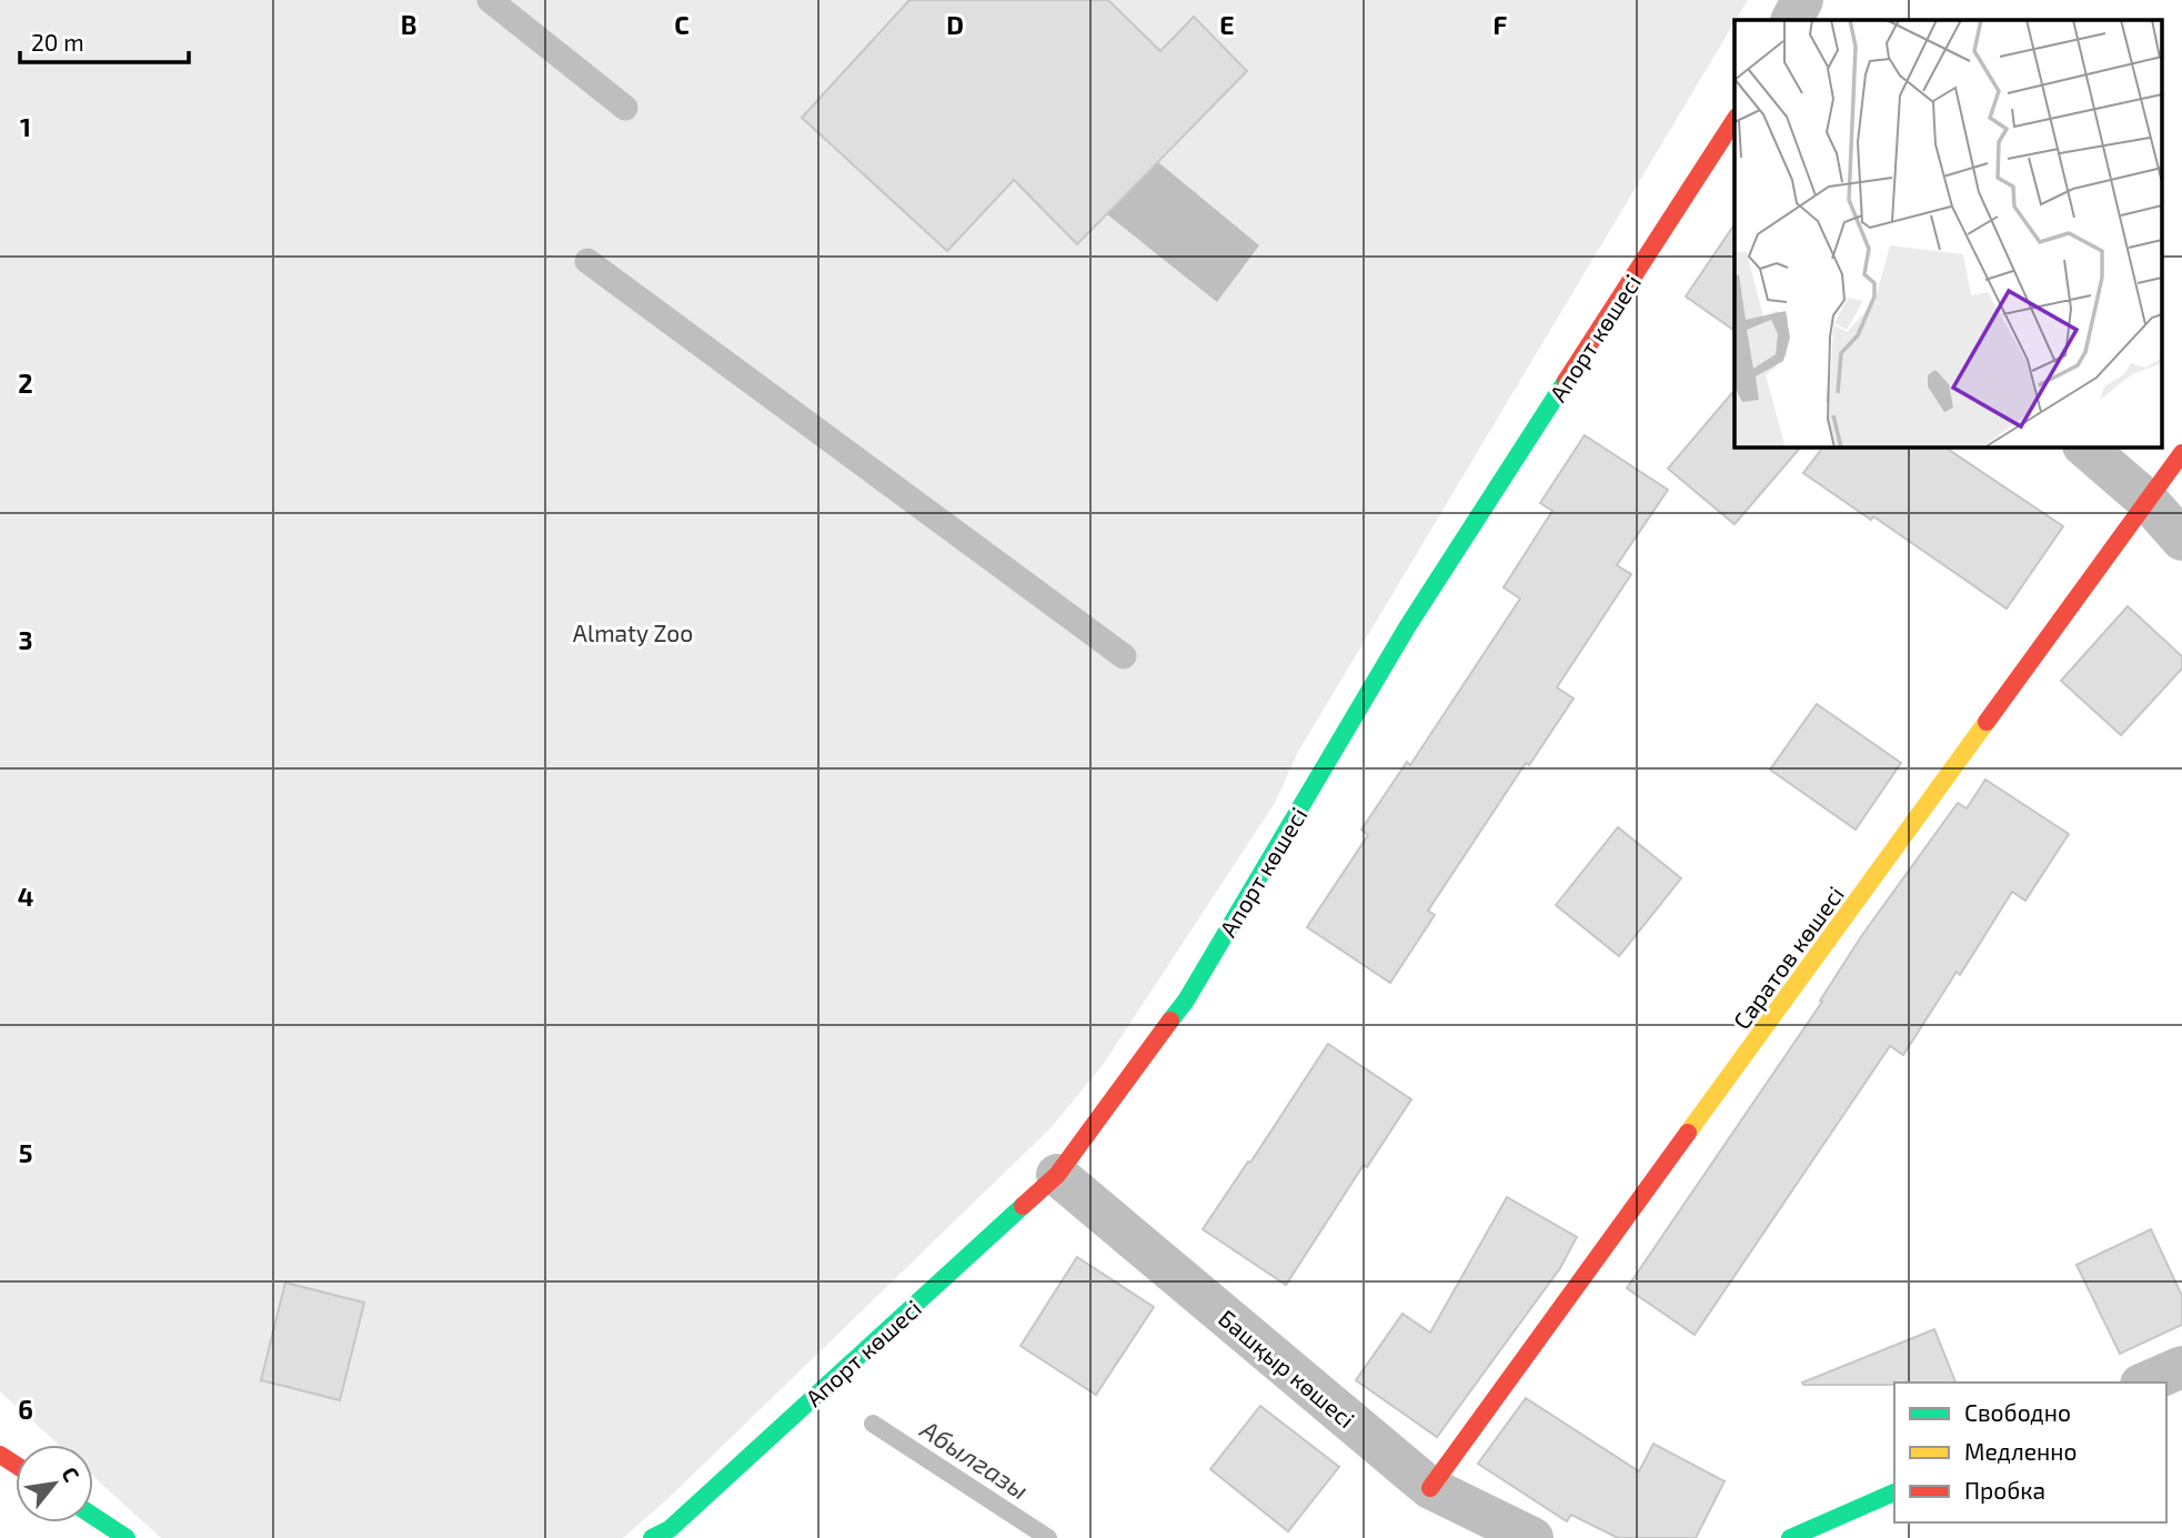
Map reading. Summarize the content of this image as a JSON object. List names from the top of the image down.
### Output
{
  "streets": {
    "street": ["Апорт көшесі", "Саратов көшесі", "Башқыр көшесі"]
  },
  "crossings": [
    ["Апорт көшесі", "Башқыр көшесі"],
    ["Саратов көшесі", "Башқыр көшесі"]
  ],
  "water": ["Абылгазы"],
  "parks": ["Almaty Zoo"],
  "legend": ["Свободно", "Медленно", "Пробка"],
  "scale_bar": "20 m",
  "north": "top right",
  "grid": {
    "columns": [
      "B",
      "C",
      "D",
      "E",
      "F"
    ],
    "rows": [
      "1",
      "2",
      "3",
      "4",
      "5",
      "6"
    ]
  }
}
